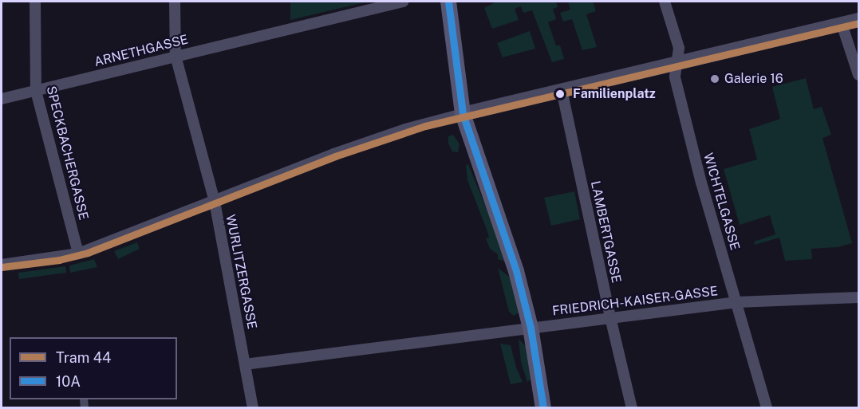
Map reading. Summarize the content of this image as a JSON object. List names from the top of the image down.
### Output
{
  "streets": {
    "street": [
      "ARNETHGASSE",
      "SPECKBACHERGASSE",
      "WICHTELGASSE",
      "LAMBERTGASSE",
      "WURLITZERGASSE",
      "FRIEDRICH-KAISER-GASSE"
    ]
  },
  "crossings": [
    ["ARNETHGASSE", "SPECKBACHERGASSE"],
    ["ARNETHGASSE", "WURLITZERGASSE"],
    ["WICHTELGASSE", "FRIEDRICH-KAISER-GASSE"],
    ["LAMBERTGASSE", "FRIEDRICH-KAISER-GASSE"],
    ["WURLITZERGASSE", "FRIEDRICH-KAISER-GASSE"]
  ],
  "places": ["Galerie 16", "Familienplatz"],
  "lines": ["transit line 10A", "tram line 44"],
  "legend": ["Tram 44", "10A"]
}
